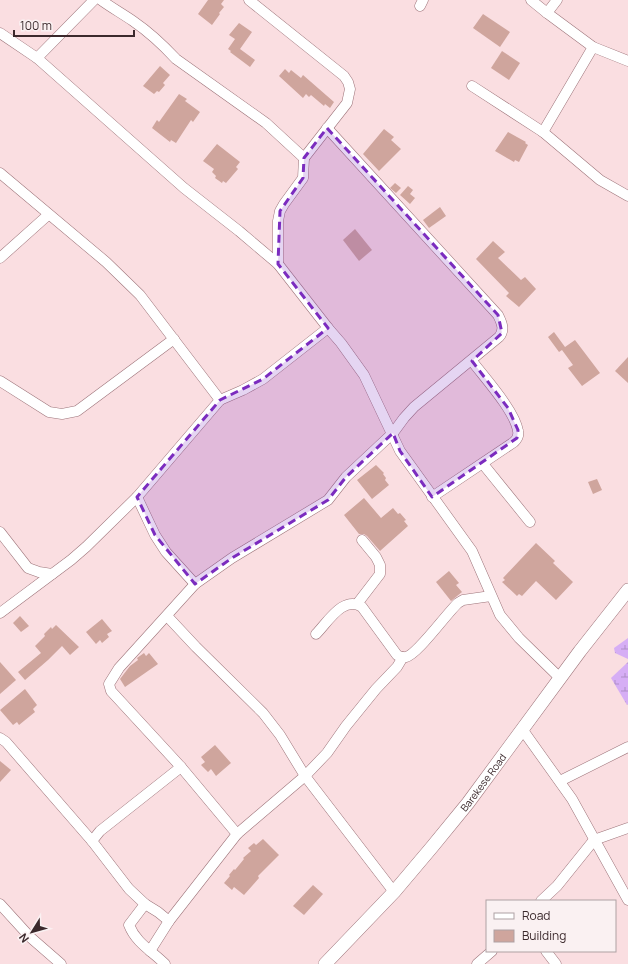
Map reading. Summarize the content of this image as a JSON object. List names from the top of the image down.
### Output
{
  "streets": {
    "main road": ["Barekese Road"]
  },
  "legend": ["Road", "Building"],
  "scale_bar": "100 m",
  "north": "bottom left"
}
